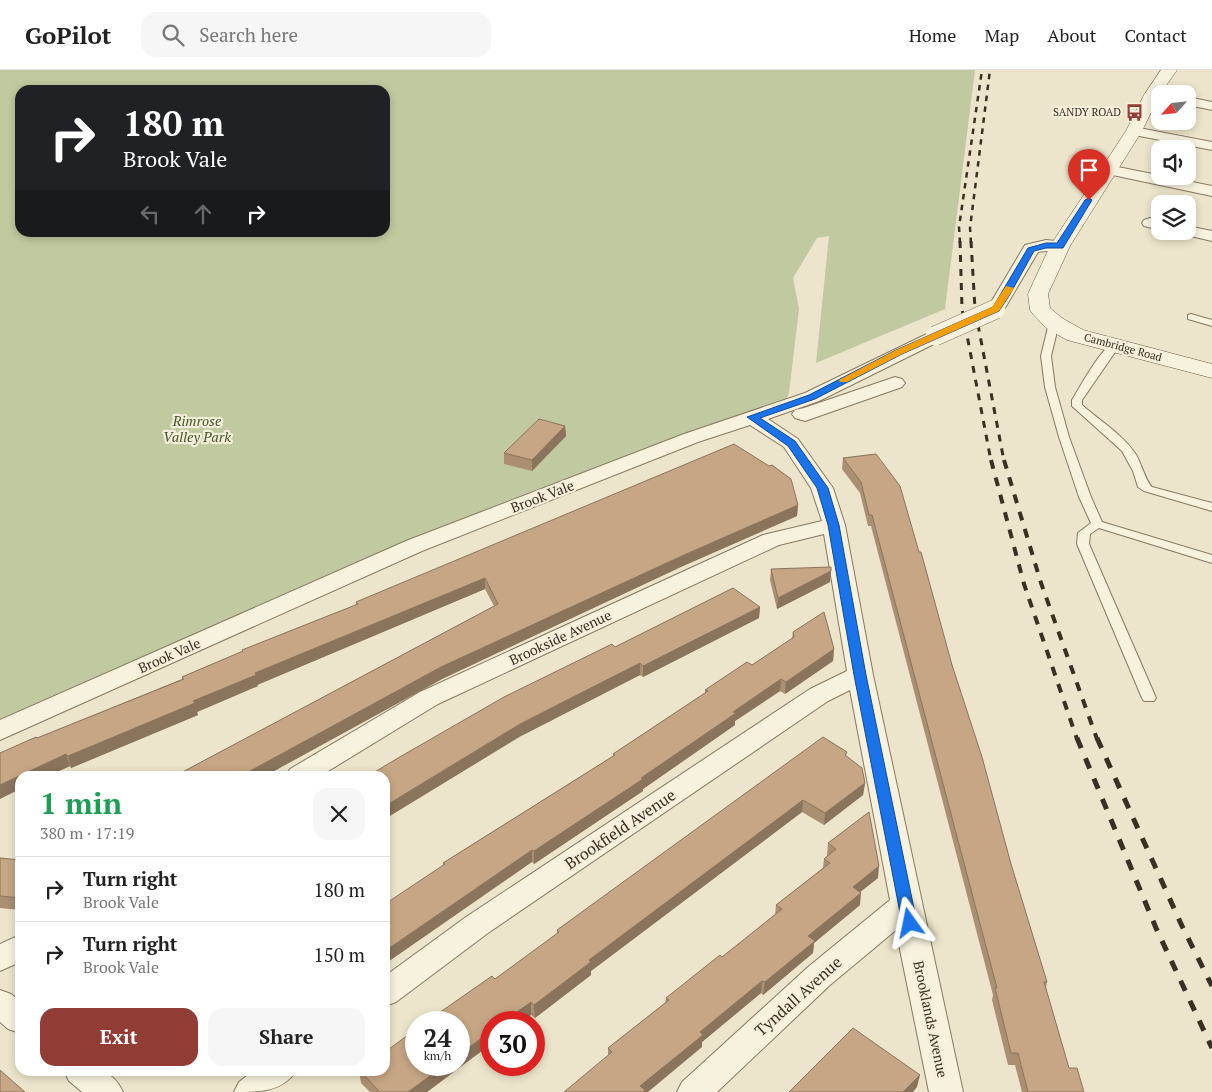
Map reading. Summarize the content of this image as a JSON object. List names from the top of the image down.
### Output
{
  "streets": {
    "main road": ["Cambridge Road"],
    "street": [
      "Brook Vale",
      "Brookside Avenue",
      "Brookfield Avenue",
      "Tyndall Avenue",
      "Brooklands Avenue"
    ]
  },
  "crossings": [
    ["Brook Vale", "Brooklands Avenue"],
    ["Brookside Avenue", "Brooklands Avenue"],
    ["Brookfield Avenue", "Brooklands Avenue"],
    ["Tyndall Avenue", "Brooklands Avenue"]
  ],
  "parks": ["Rimrose Valley Park"],
  "places": {
    "bus stop": ["SANDY ROAD"]
  },
  "north": "bottom left",
  "page": {
    "header": "GoPilot",
    "search": "Search here",
    "nav": [
      "Home",
      "Map",
      "About",
      "Contact"
    ],
    "turn": ["180 m", "Brook Vale"],
    "heading": ["1 min", "380 m · 17:19"],
    "list": [
      {
        "name": "Turn right",
        "note": "Brook Vale",
        "value": "180 m"
      },
      {
        "name": "Turn right",
        "note": "Brook Vale",
        "value": "150 m"
      }
    ],
    "buttons": ["Exit", "Share"],
    "speed": "24 km/h",
    "limit": "30"
  }
}
